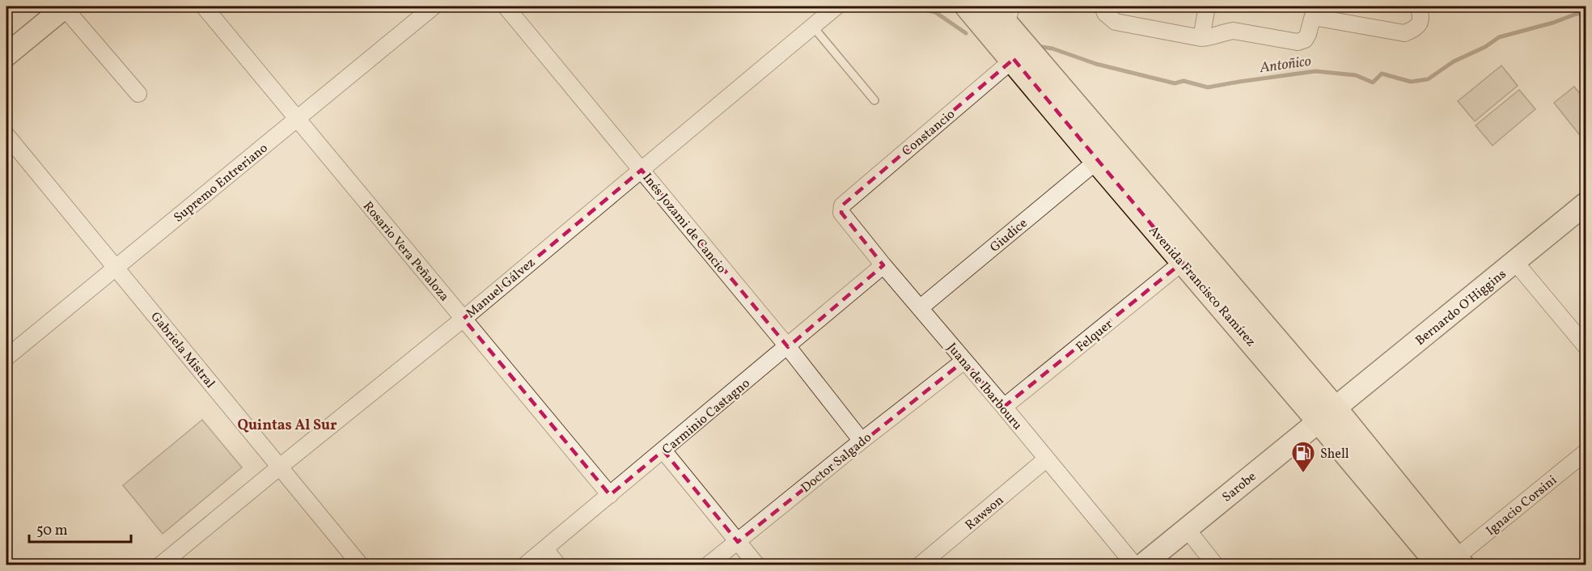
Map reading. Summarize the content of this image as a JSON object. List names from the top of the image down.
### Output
{
  "streets": {
    "main road": ["Avenida Francisco Ramírez"],
    "street": [
      "Constancio",
      "Supremo Entreriano",
      "Inés Jozami de Cancio",
      "Giudice",
      "Rosario Vera Peñaloza",
      "Manuel Gálvez",
      "Bernardo O'Higgins",
      "Felquer",
      "Gabriela Mistral",
      "Juana de Ibarbouru",
      "Carminio Castagno",
      "Doctor Salgado",
      "Sarobe",
      "Ignacio Corsini",
      "Rawson"
    ]
  },
  "crossings": [
    ["Constancio", "Avenida Francisco Ramírez"],
    ["Constancio", "Juana de Ibarbouru"],
    ["Supremo Entreriano", "Rosario Vera Peñaloza"],
    ["Supremo Entreriano", "Gabriela Mistral"],
    ["Inés Jozami de Cancio", "Manuel Gálvez"],
    ["Inés Jozami de Cancio", "Carminio Castagno"],
    ["Inés Jozami de Cancio", "Doctor Salgado"],
    ["Giudice", "Avenida Francisco Ramírez"],
    ["Giudice", "Juana de Ibarbouru"],
    ["Rosario Vera Peñaloza", "Manuel Gálvez"],
    ["Rosario Vera Peñaloza", "Carminio Castagno"],
    ["Avenida Francisco Ramírez", "Bernardo O'Higgins"],
    ["Avenida Francisco Ramírez", "Felquer"],
    ["Avenida Francisco Ramírez", "Sarobe"],
    ["Avenida Francisco Ramírez", "Ignacio Corsini"],
    ["Manuel Gálvez", "Gabriela Mistral"],
    ["Bernardo O'Higgins", "Sarobe"],
    ["Felquer", "Juana de Ibarbouru"],
    ["Juana de Ibarbouru", "Carminio Castagno"],
    ["Juana de Ibarbouru", "Doctor Salgado"],
    ["Juana de Ibarbouru", "Rawson"]
  ],
  "districts": ["Quintas Al Sur"],
  "water": ["Antoñico"],
  "places": {
    "fuel station": ["Shell"]
  },
  "scale_bar": "50 m"
}
